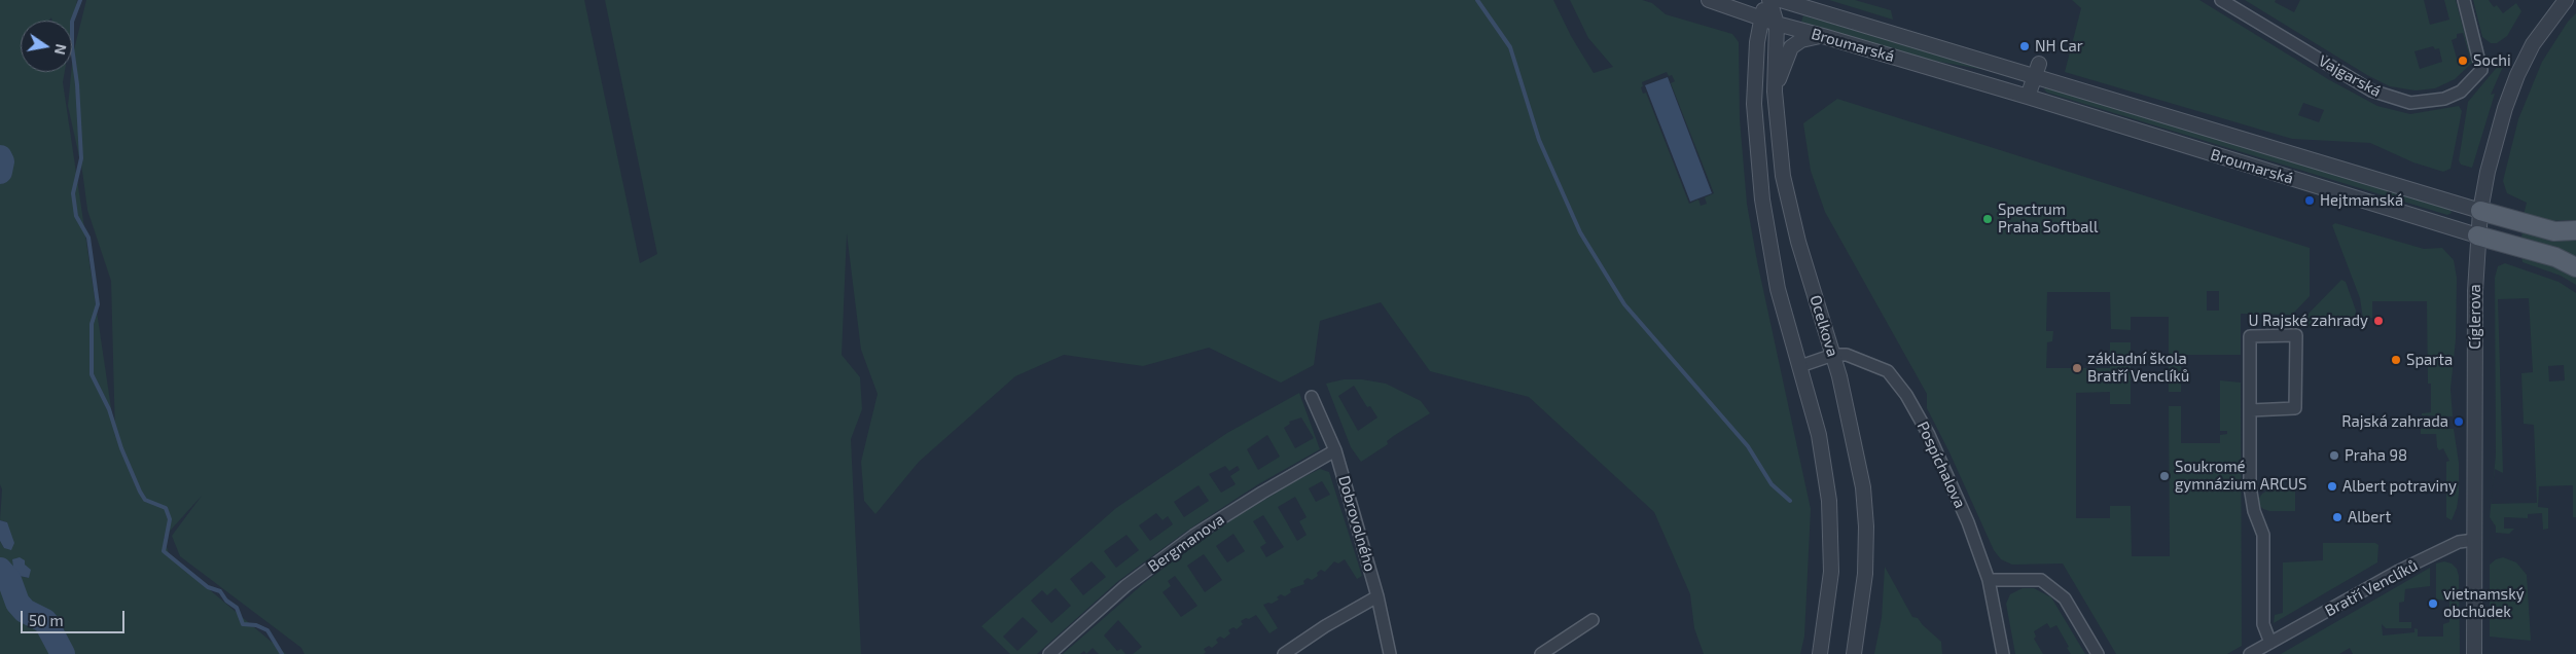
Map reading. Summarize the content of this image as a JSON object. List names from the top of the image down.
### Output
{
  "streets": {
    "street": [
      "Broumarská",
      "Vajgarská",
      "Cíglerova",
      "Ocelkova",
      "Pospíchalova",
      "Dobrovolného",
      "Bergmanova",
      "Bratří Venclíků"
    ]
  },
  "crossings": [
    ["Broumarská", "Cíglerova"],
    ["Broumarská", "Ocelkova"],
    ["Cíglerova", "Bratří Venclíků"],
    ["Ocelkova", "Pospíchalova"],
    ["Dobrovolného", "Bergmanova"]
  ],
  "places": [
    "NH Car",
    "Sochi",
    "Hejtmanská",
    "Spectrum Praha Softball",
    "U Rajské zahrady",
    "Sparta",
    "základní škola Bratří Venclíků",
    "Rajská zahrada",
    "Praha 98",
    "Soukromé gymnázium ARCUS",
    "Albert potraviny",
    "Albert",
    "vietnamský obchůdek"
  ],
  "scale_bar": "50 m",
  "north": "right"
}
